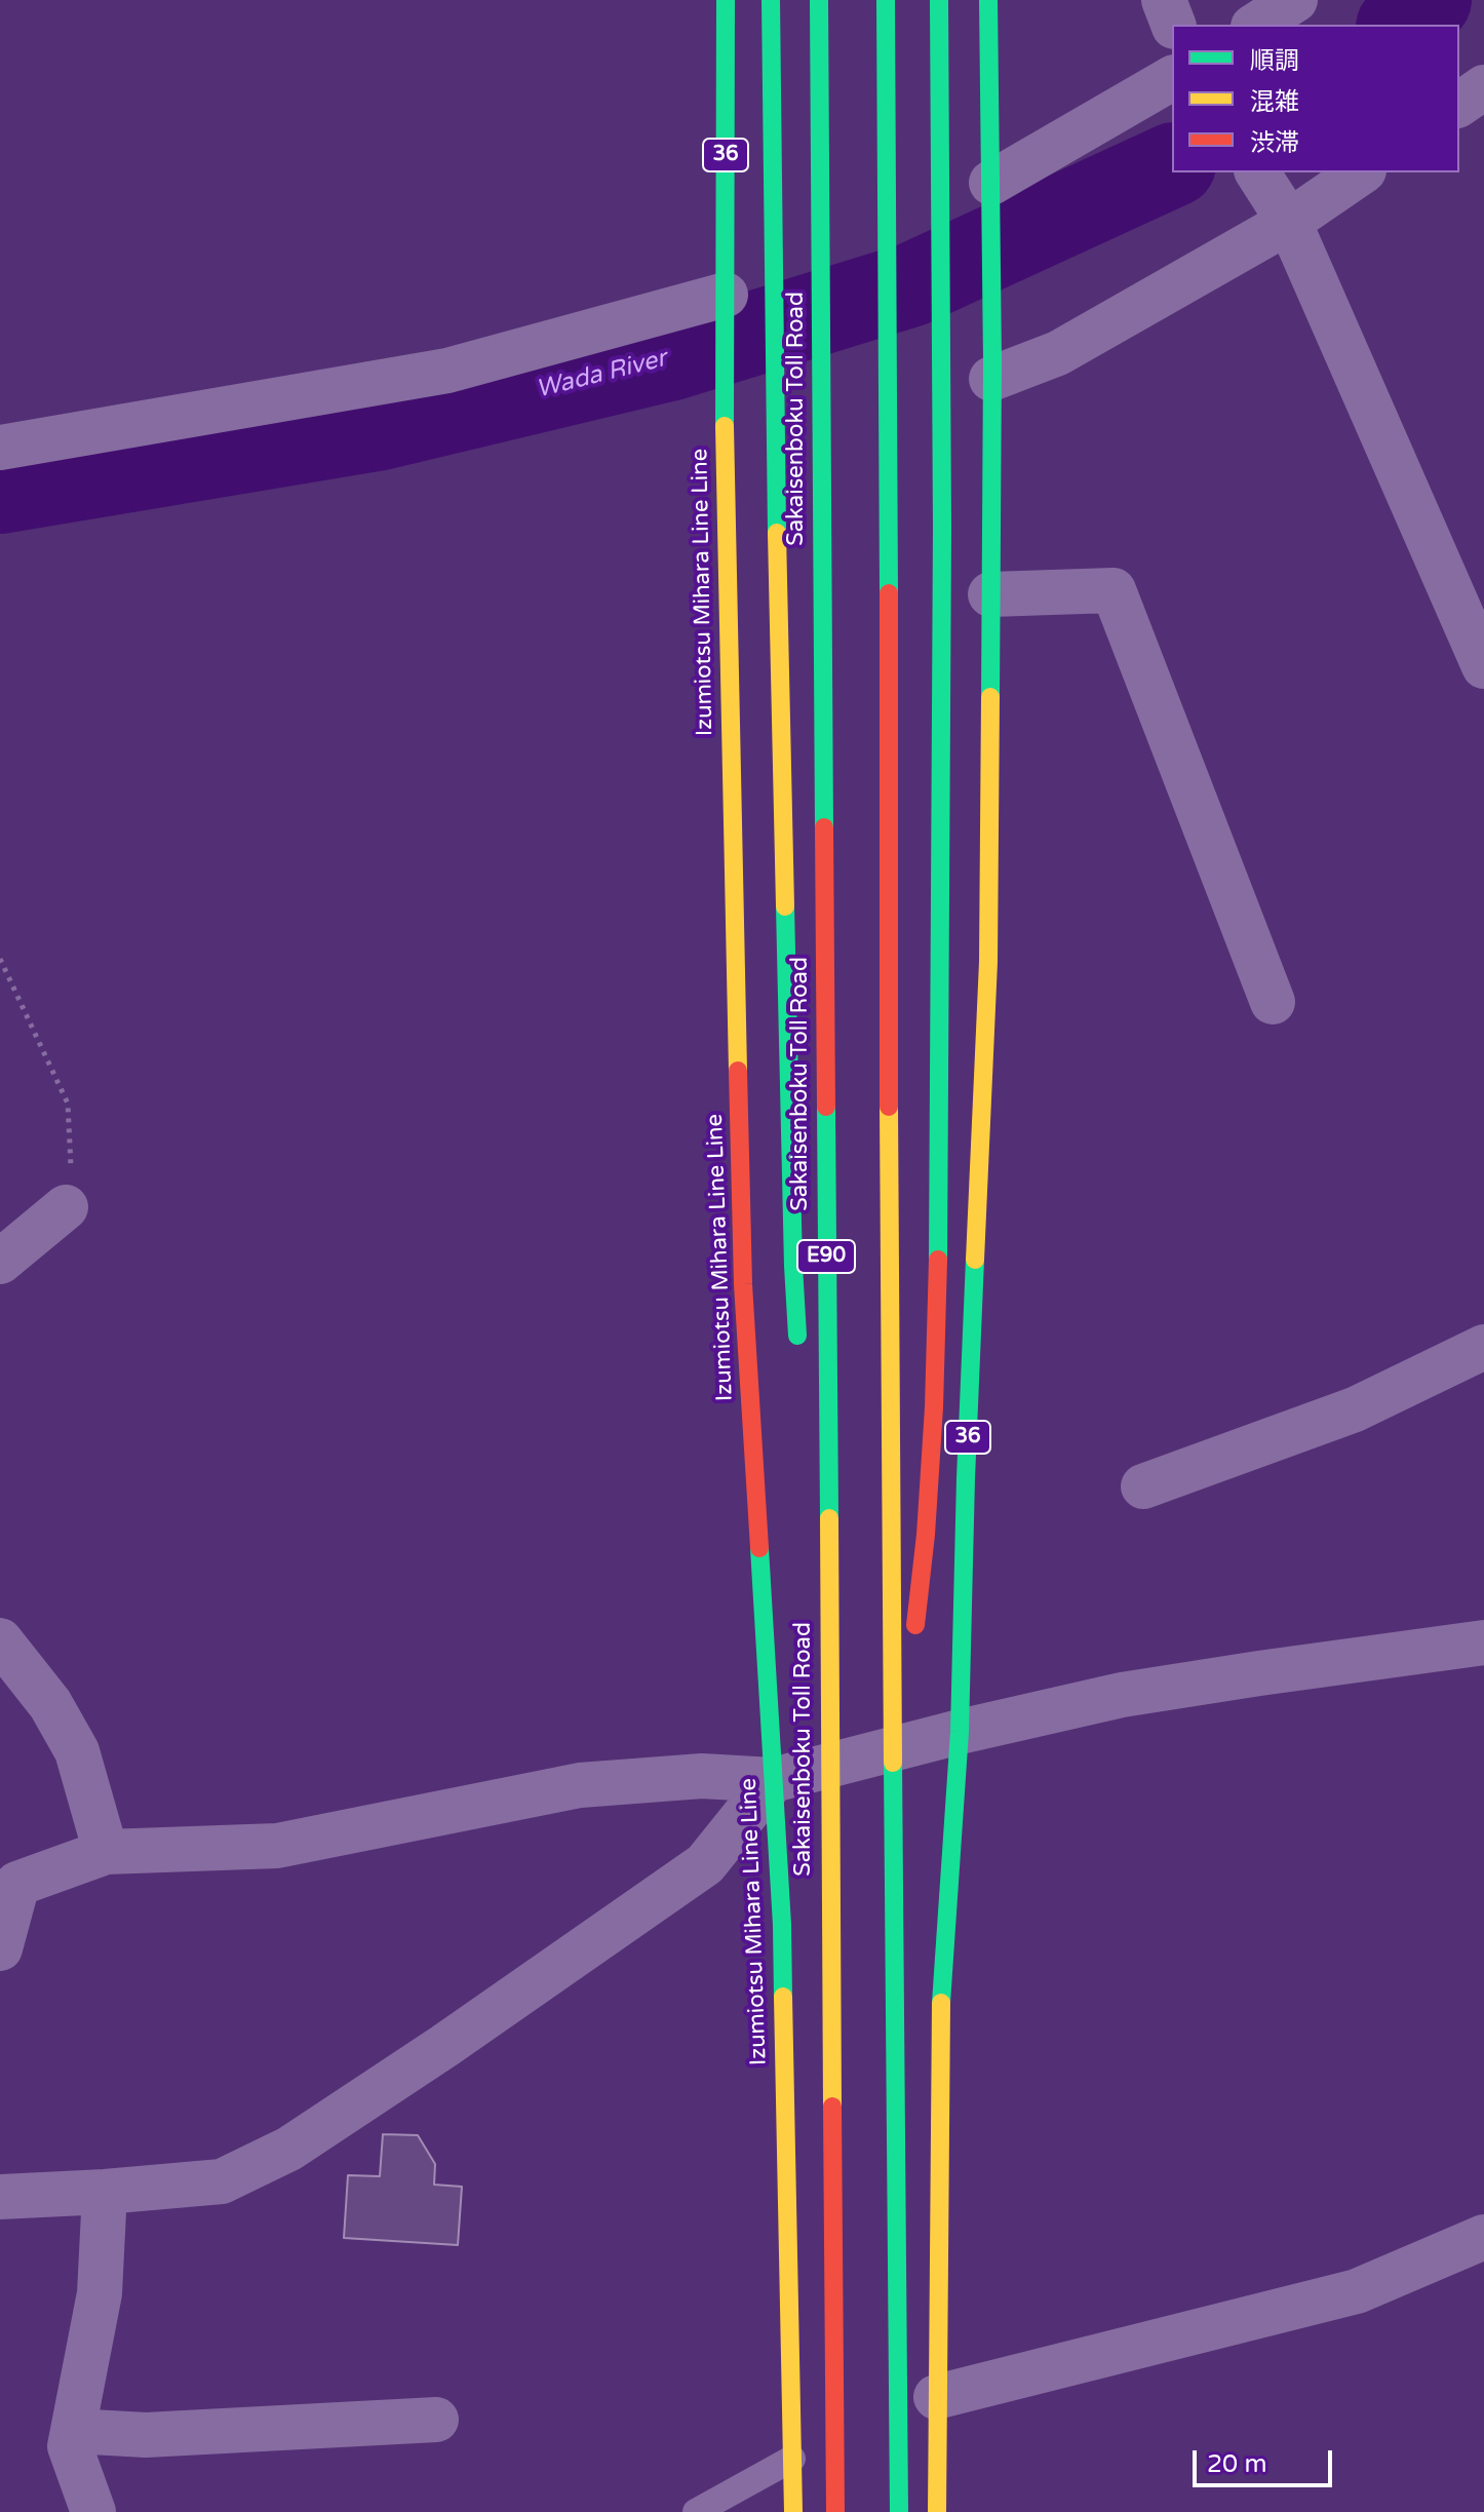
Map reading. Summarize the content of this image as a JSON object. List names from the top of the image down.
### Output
{
  "streets": {
    "main road": [
      "36",
      "Sakaisenboku Toll Road",
      "Izumiotsu Mihara Line Line",
      "E90"
    ]
  },
  "water": ["Wada River"],
  "legend": ["順調", "混雑", "渋滞"],
  "scale_bar": "20 m"
}
